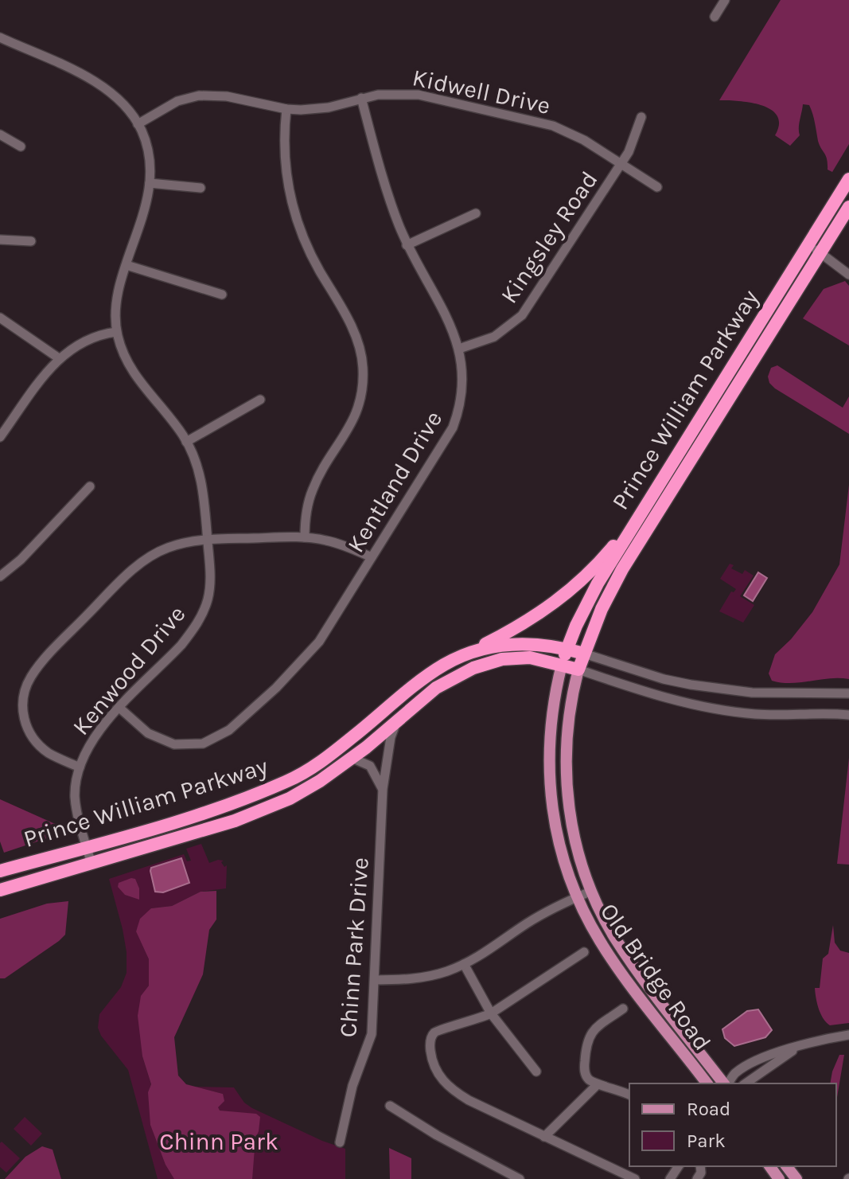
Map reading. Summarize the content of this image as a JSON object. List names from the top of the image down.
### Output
{
  "streets": {
    "highway": ["Prince William Parkway"],
    "main road": ["Old Bridge Road"],
    "street": [
      "Kidwell Drive",
      "Kingsley Road",
      "Kentland Drive",
      "Kenwood Drive",
      "Chinn Park Drive"
    ]
  },
  "crossings": [
    ["Kidwell Drive", "Kingsley Road"],
    ["Kidwell Drive", "Kentland Drive"],
    ["Kidwell Drive", "Kenwood Drive"],
    ["Kingsley Road", "Kentland Drive"],
    ["Prince William Parkway", "Kenwood Drive"],
    ["Prince William Parkway", "Chinn Park Drive"],
    ["Prince William Parkway", "Old Bridge Road"],
    ["Kentland Drive", "Kenwood Drive"]
  ],
  "parks": ["Chinn Park"],
  "legend": ["Road", "Park"]
}
